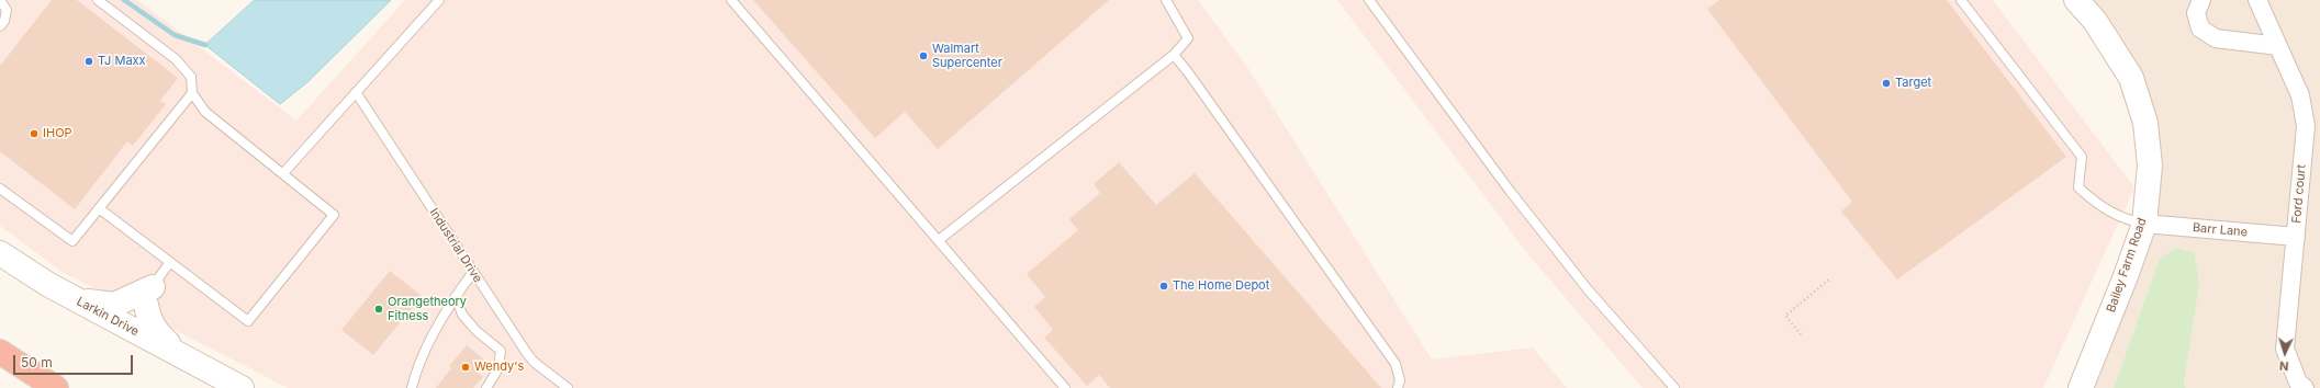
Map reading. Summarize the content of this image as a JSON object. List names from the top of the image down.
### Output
{
  "streets": {
    "street": [
      "Ford court",
      "Barr Lane",
      "Bailey Farm Road",
      "Larkin Drive"
    ],
    "lane": ["Industrial Drive"]
  },
  "crossings": [
    ["Ford court", "Barr Lane"],
    ["Barr Lane", "Bailey Farm Road"]
  ],
  "places": [
    "Walmart Supercenter",
    "TJ Maxx",
    "Target",
    "IHOP",
    "The Home Depot",
    "Orangetheory Fitness",
    "Wendy's"
  ],
  "scale_bar": "50 m",
  "north": "bottom"
}
